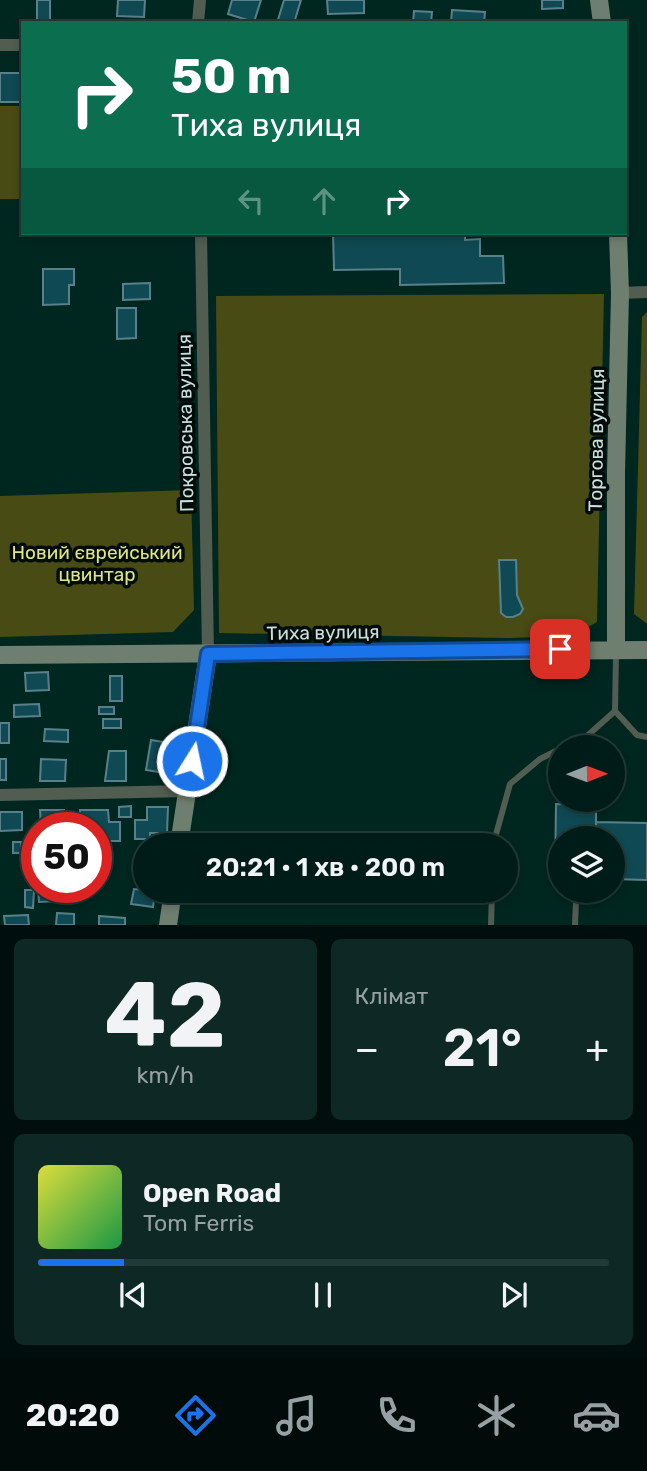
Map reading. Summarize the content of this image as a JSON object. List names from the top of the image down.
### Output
{
  "streets": {
    "main road": ["Торгова вулиця", "Тиха вулиця"],
    "street": ["Покровська вулиця"]
  },
  "crossings": [
    ["Покровська вулиця", "Тиха вулиця"],
    ["Торгова вулиця", "Тиха вулиця"]
  ],
  "parks": ["Новий єврейський цвинтар"],
  "north": "right",
  "page": {
    "turn": ["50 m", "Тиха вулиця"],
    "limit": "50",
    "trip": "20:21 · 1 хв · 200 m",
    "tile": [
      ["42", "km/h"],
      "Клімат"
    ],
    "heat": ["−", "21°", "+"],
    "song": ["Open Road", "Tom Ferris"],
    "tabs": "20:20"
  }
}
